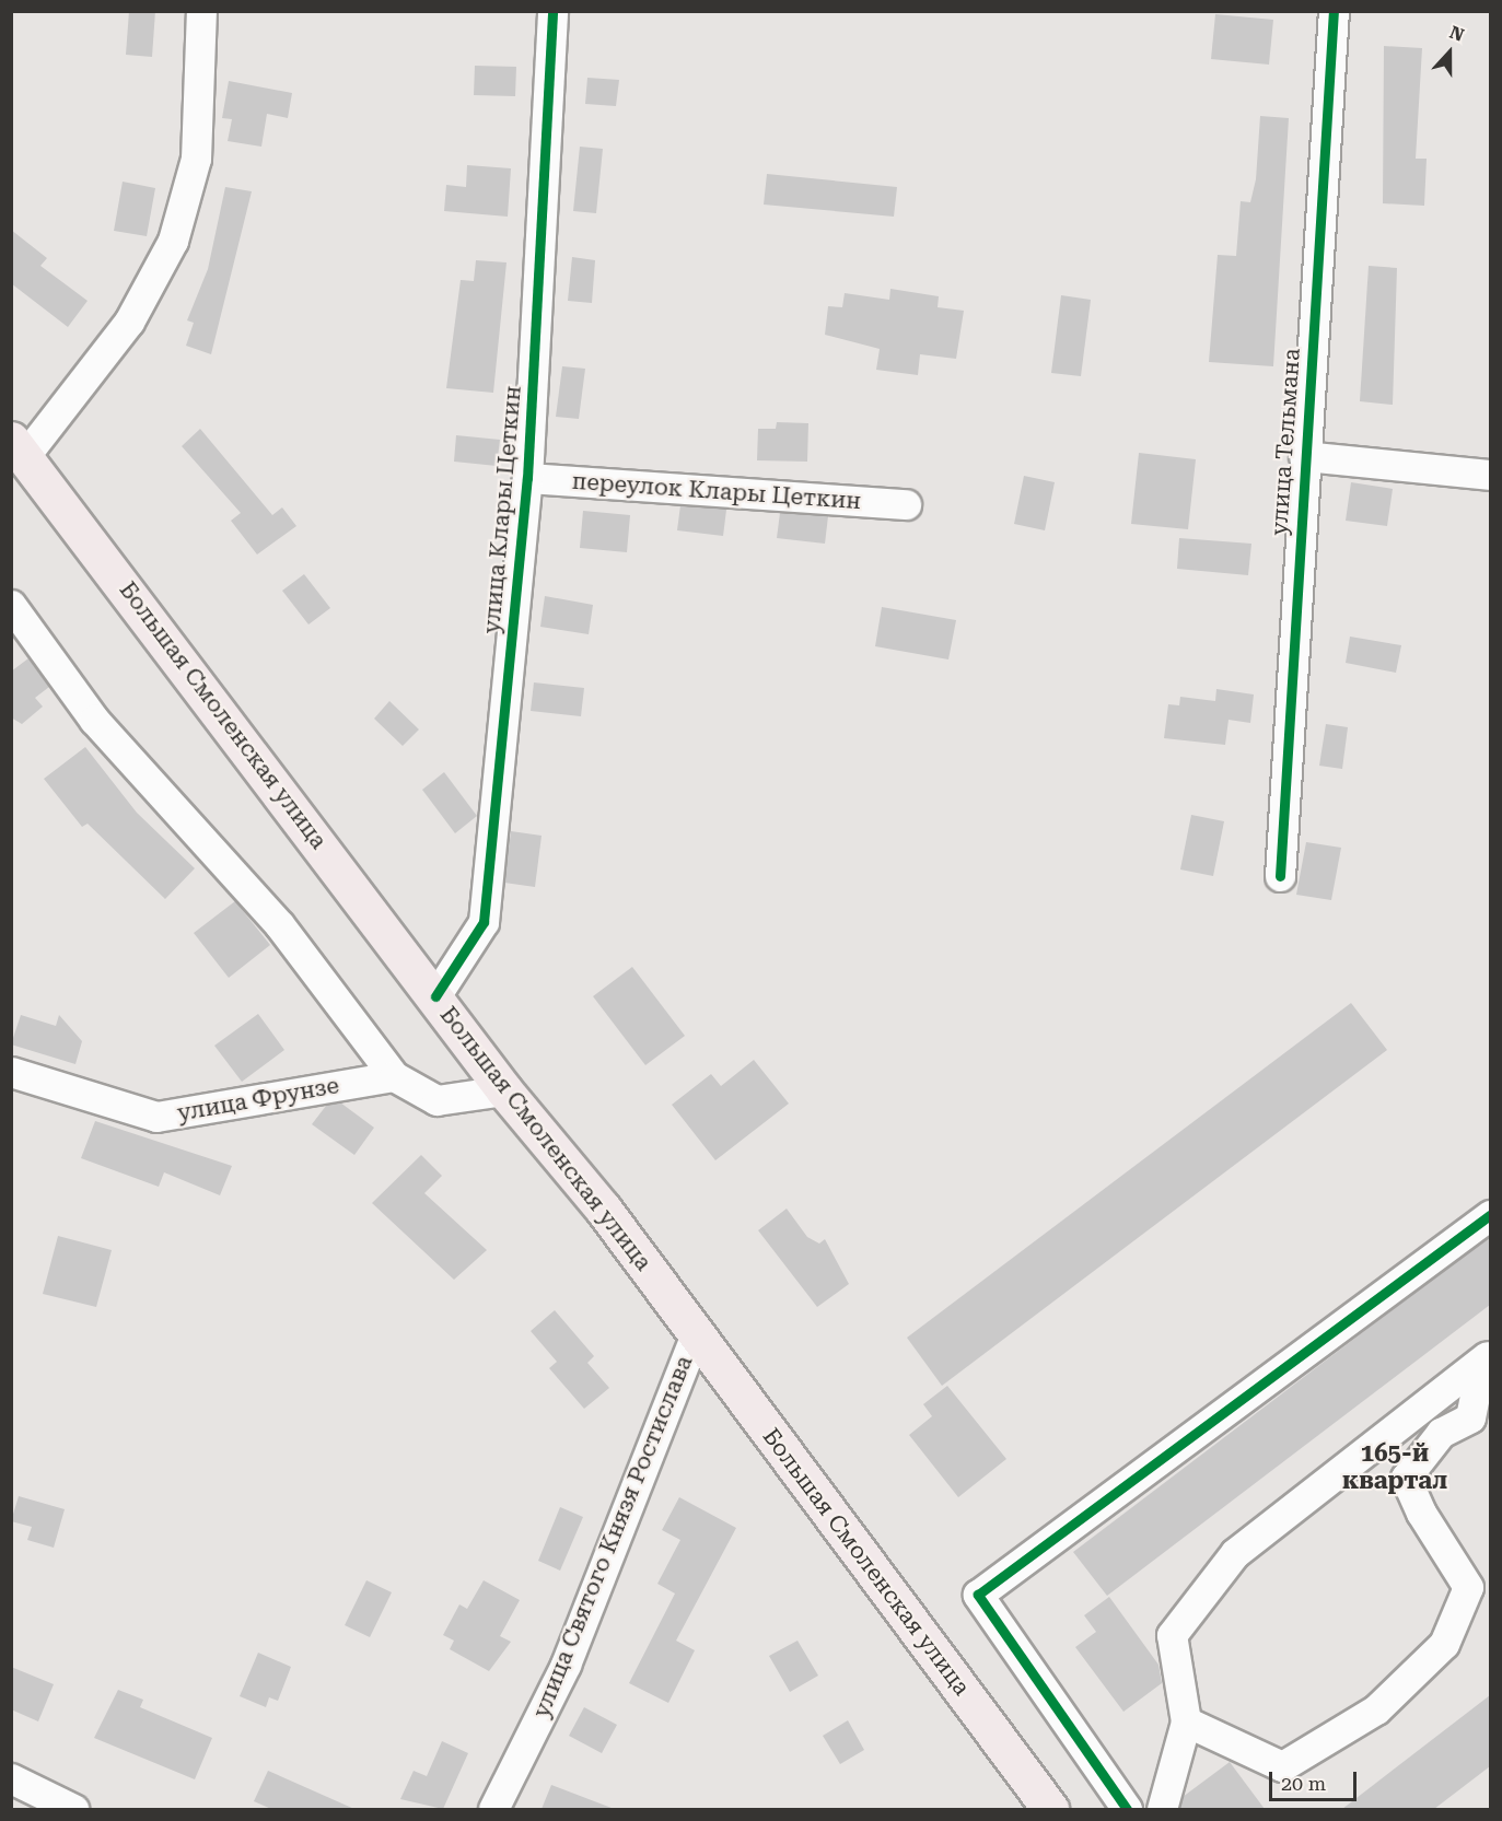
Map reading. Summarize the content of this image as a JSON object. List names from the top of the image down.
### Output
{
  "streets": {
    "main road": ["Большая Смоленская улица"],
    "street": [
      "улица Тельмана",
      "переулок Клары Цеткин",
      "улица Клары Цеткин",
      "улица Фрунзе",
      "улица Святого Князя Ростислава"
    ]
  },
  "crossings": [
    ["переулок Клары Цеткин", "улица Клары Цеткин"],
    ["улица Клары Цеткин", "Большая Смоленская улица"],
    ["Большая Смоленская улица", "улица Святого Князя Ростислава"]
  ],
  "districts": ["165-й квартал"],
  "scale_bar": "20 m",
  "north": "top"
}
